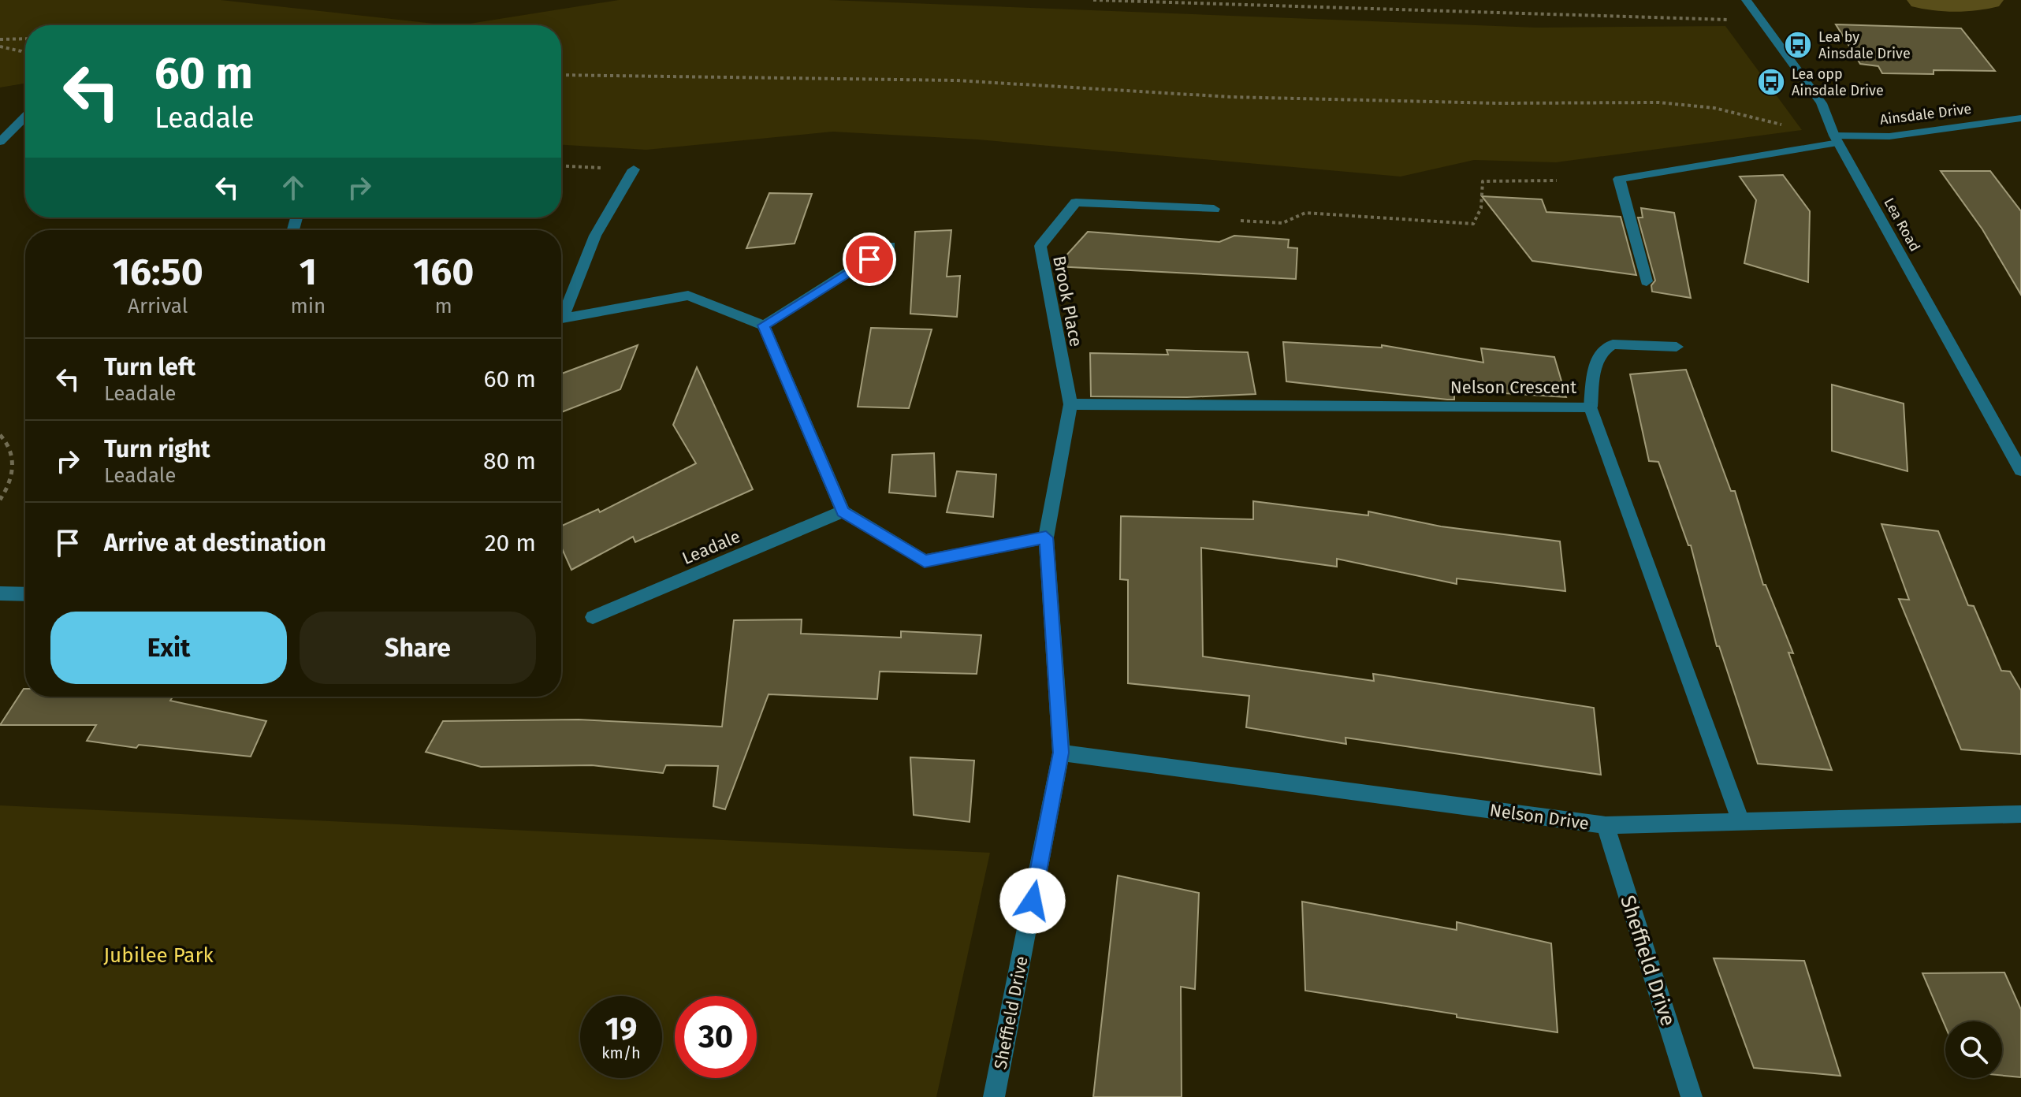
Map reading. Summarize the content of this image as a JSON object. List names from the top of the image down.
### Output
{
  "streets": {
    "street": [
      "Ainsdale Drive",
      "Lea Road",
      "Brook Place",
      "Nelson Crescent",
      "Leadale",
      "Nelson Drive",
      "Sheffield Drive"
    ]
  },
  "crossings": [
    ["Ainsdale Drive", "Lea Road"],
    ["Brook Place", "Nelson Crescent"],
    ["Brook Place", "Sheffield Drive"],
    ["Nelson Crescent", "Nelson Drive"],
    ["Nelson Crescent", "Sheffield Drive"],
    ["Nelson Drive", "Sheffield Drive"]
  ],
  "parks": ["Jubilee Park"],
  "places": {
    "bus stop": ["Lea by Ainsdale Drive", "Lea opp Ainsdale Drive"]
  },
  "page": {
    "turn": ["60 m", "Leadale"],
    "eta": [
      "16:50",
      "Arrival",
      "1",
      "min",
      "160",
      "m"
    ],
    "list": [
      {
        "name": "Turn left",
        "note": "Leadale",
        "value": "60 m"
      },
      {
        "name": "Turn right",
        "note": "Leadale",
        "value": "80 m"
      },
      {
        "name": "Arrive at destination",
        "value": "20 m"
      }
    ],
    "buttons": ["Exit", "Share"],
    "speed": "19 km/h",
    "limit": "30"
  }
}
